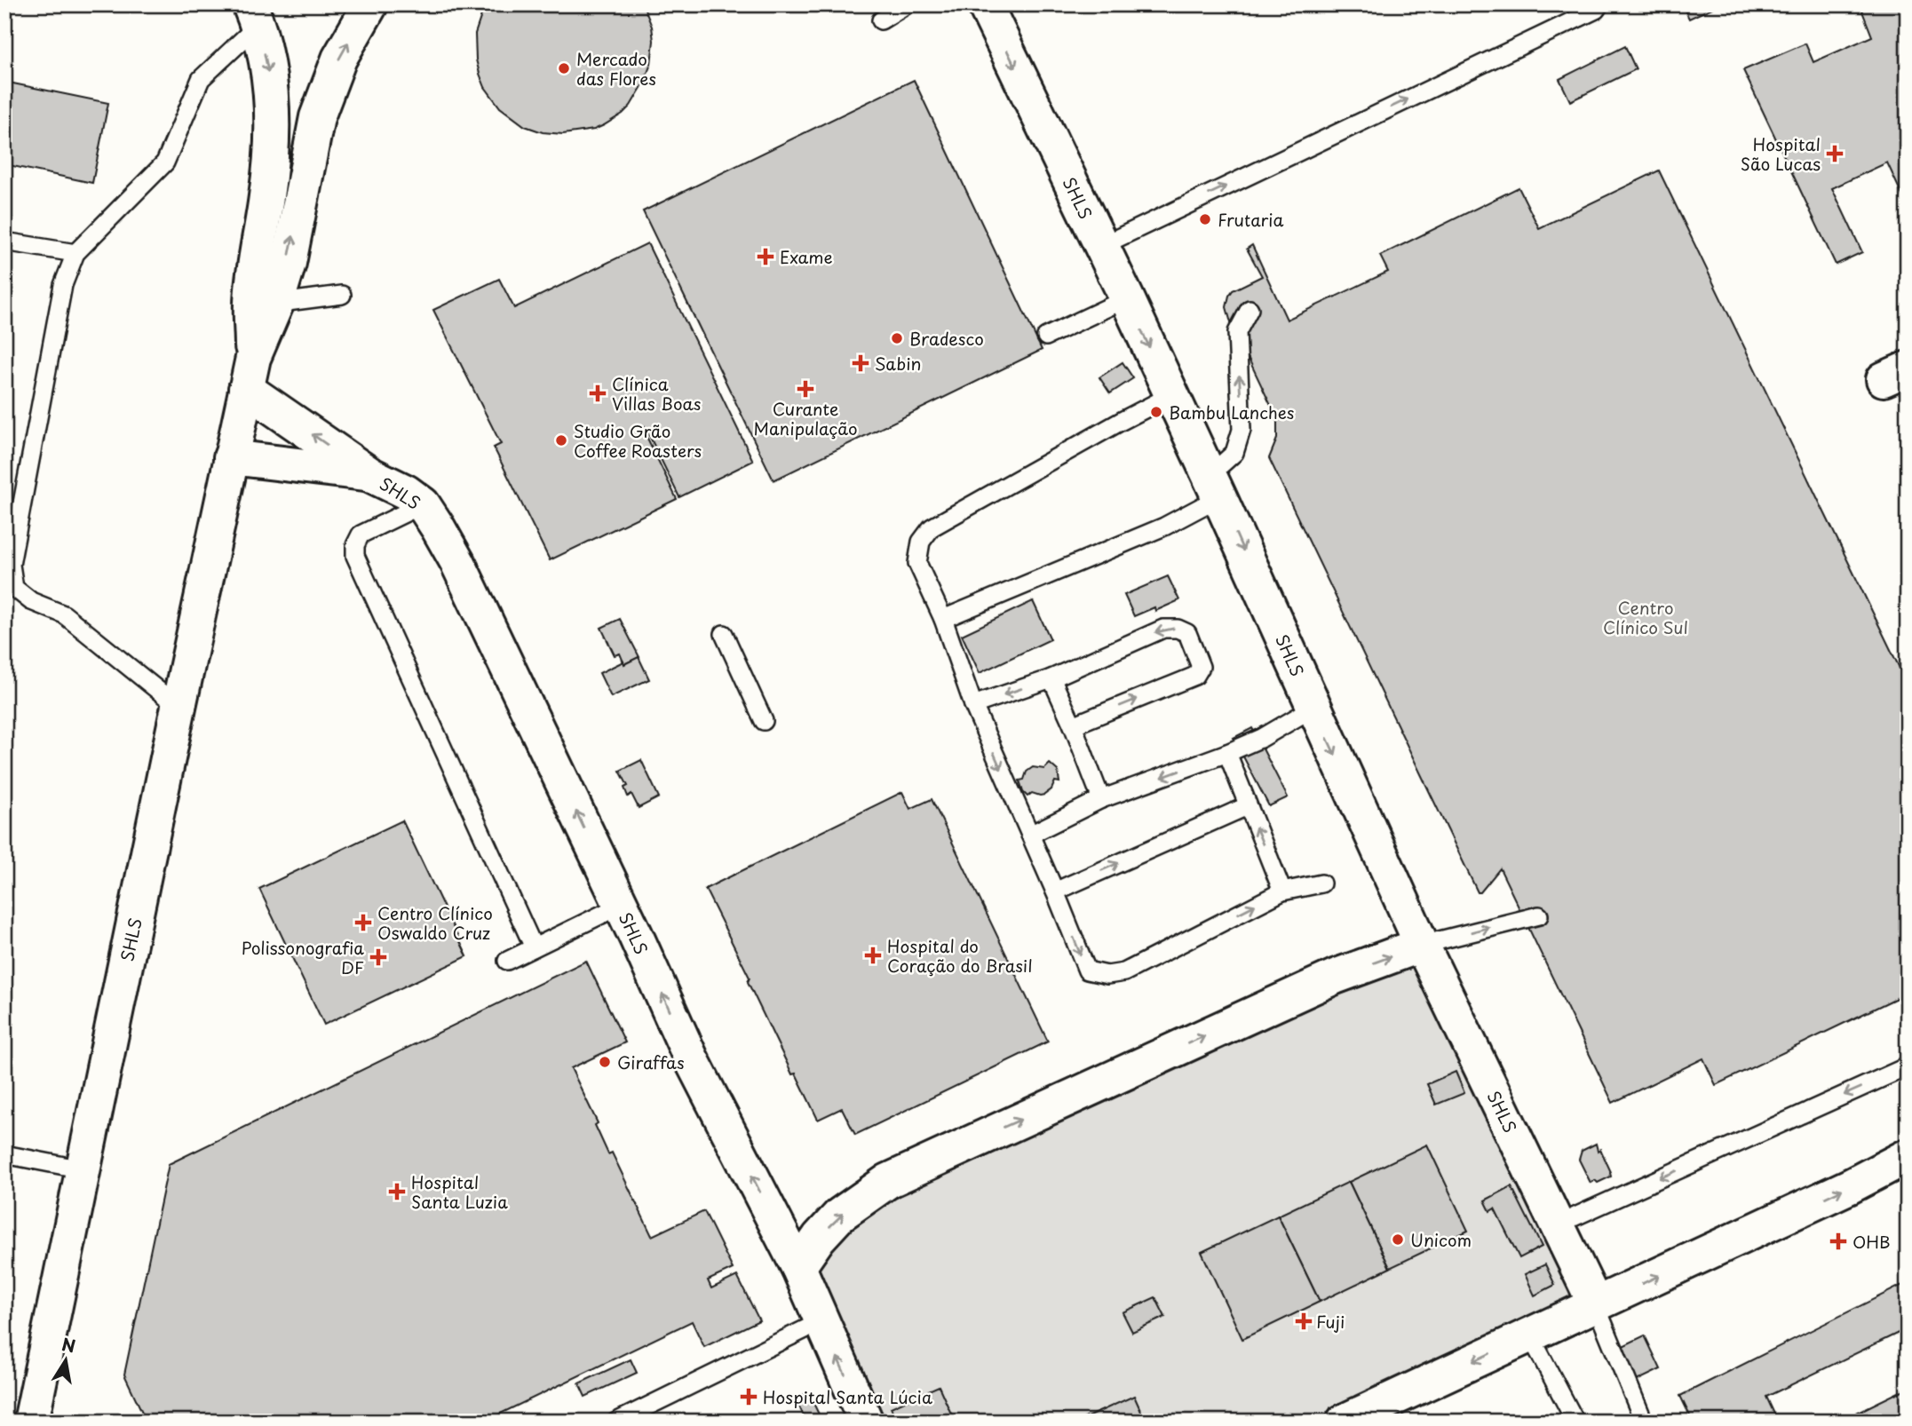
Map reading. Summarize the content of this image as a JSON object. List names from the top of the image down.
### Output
{
  "streets": {
    "street": ["SHLS"]
  },
  "parks": ["Centro Clínico Sul"],
  "places": {
    "other": [
      "Mercado das Flores",
      "Frutaria",
      "Bradesco",
      "Bambu Lanches",
      "Studio Grão Coffee Roasters",
      "Giraffas",
      "Unicom"
    ],
    "health": [
      "Hospital São Lucas",
      "Exame",
      "Sabin",
      "Curante Manipulação",
      "Clínica Villas Boas",
      "Centro Clínico Oswaldo Cruz",
      "Hospital do Coração do Brasil",
      "Polissonografia DF",
      "Hospital Santa Luzia",
      "OHB",
      "Fuji",
      "Hospital Santa Lúcia"
    ]
  },
  "north": "top"
}
